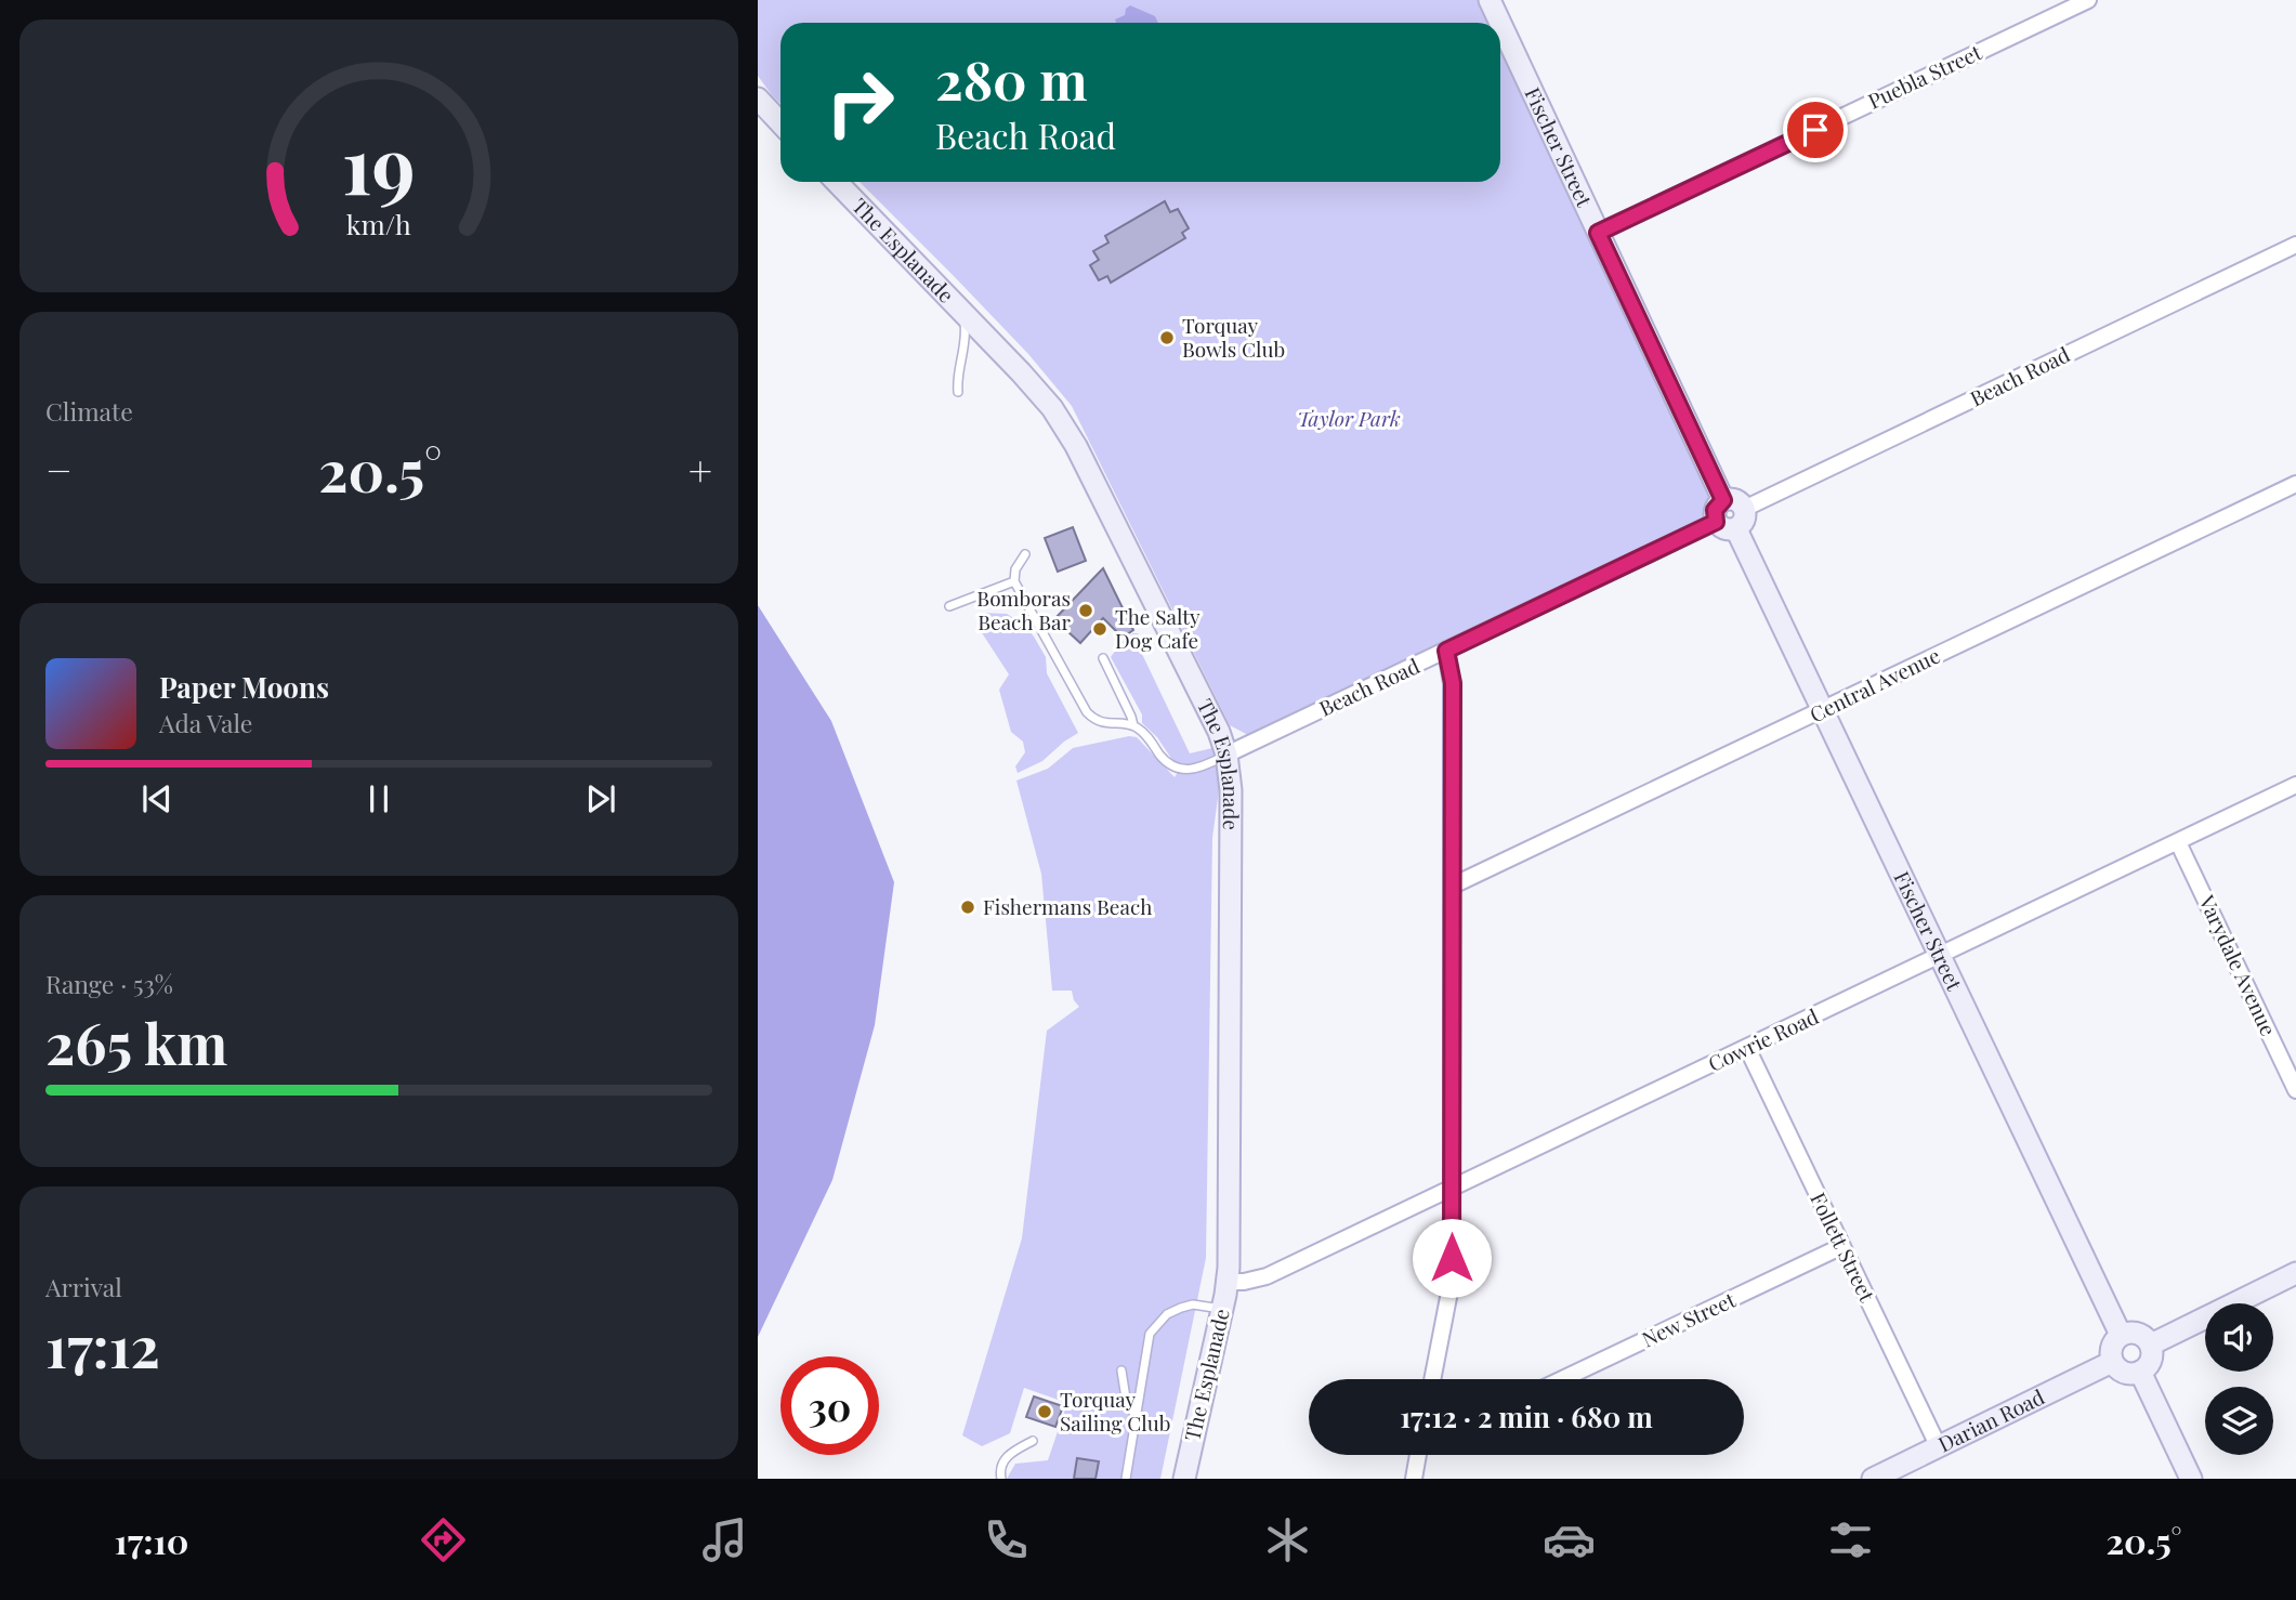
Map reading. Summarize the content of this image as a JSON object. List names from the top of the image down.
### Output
{
  "streets": {
    "street": [
      "Puebla Street",
      "Fischer Street",
      "The Esplanade",
      "Beach Road",
      "Central Avenue",
      "Varydale Avenue",
      "Cowrie Road",
      "Follett Street",
      "New Street",
      "Darian Road"
    ]
  },
  "crossings": [
    ["Puebla Street", "Fischer Street"],
    ["Fischer Street", "Beach Road"],
    ["Fischer Street", "Central Avenue"],
    ["Fischer Street", "Cowrie Road"],
    ["Fischer Street", "Darian Road"],
    ["The Esplanade", "Beach Road"],
    ["The Esplanade", "Cowrie Road"],
    ["Varydale Avenue", "Cowrie Road"],
    ["Cowrie Road", "Follett Street"],
    ["Follett Street", "New Street"],
    ["Follett Street", "Darian Road"]
  ],
  "parks": ["Taylor Park"],
  "places": [
    "Torquay Bowls Club",
    "Bomboras Beach Bar",
    "The Salty Dog Cafe",
    "Fishermans Beach",
    "Torquay Sailing Club"
  ],
  "page": {
    "turn": ["280 m", "Beach Road"],
    "tile": [
      "Climate",
      ["Range · 53%", "265 km"],
      ["Arrival", "17:12"]
    ],
    "heat": ["−", "20.5°", "+"],
    "song": ["Paper Moons", "Ada Vale"],
    "limit": "30",
    "trip": "17:12 · 2 min · 680 m",
    "tabs": ["17:10", "20.5°"],
    "gauge": ["19", "km/h"]
  }
}
